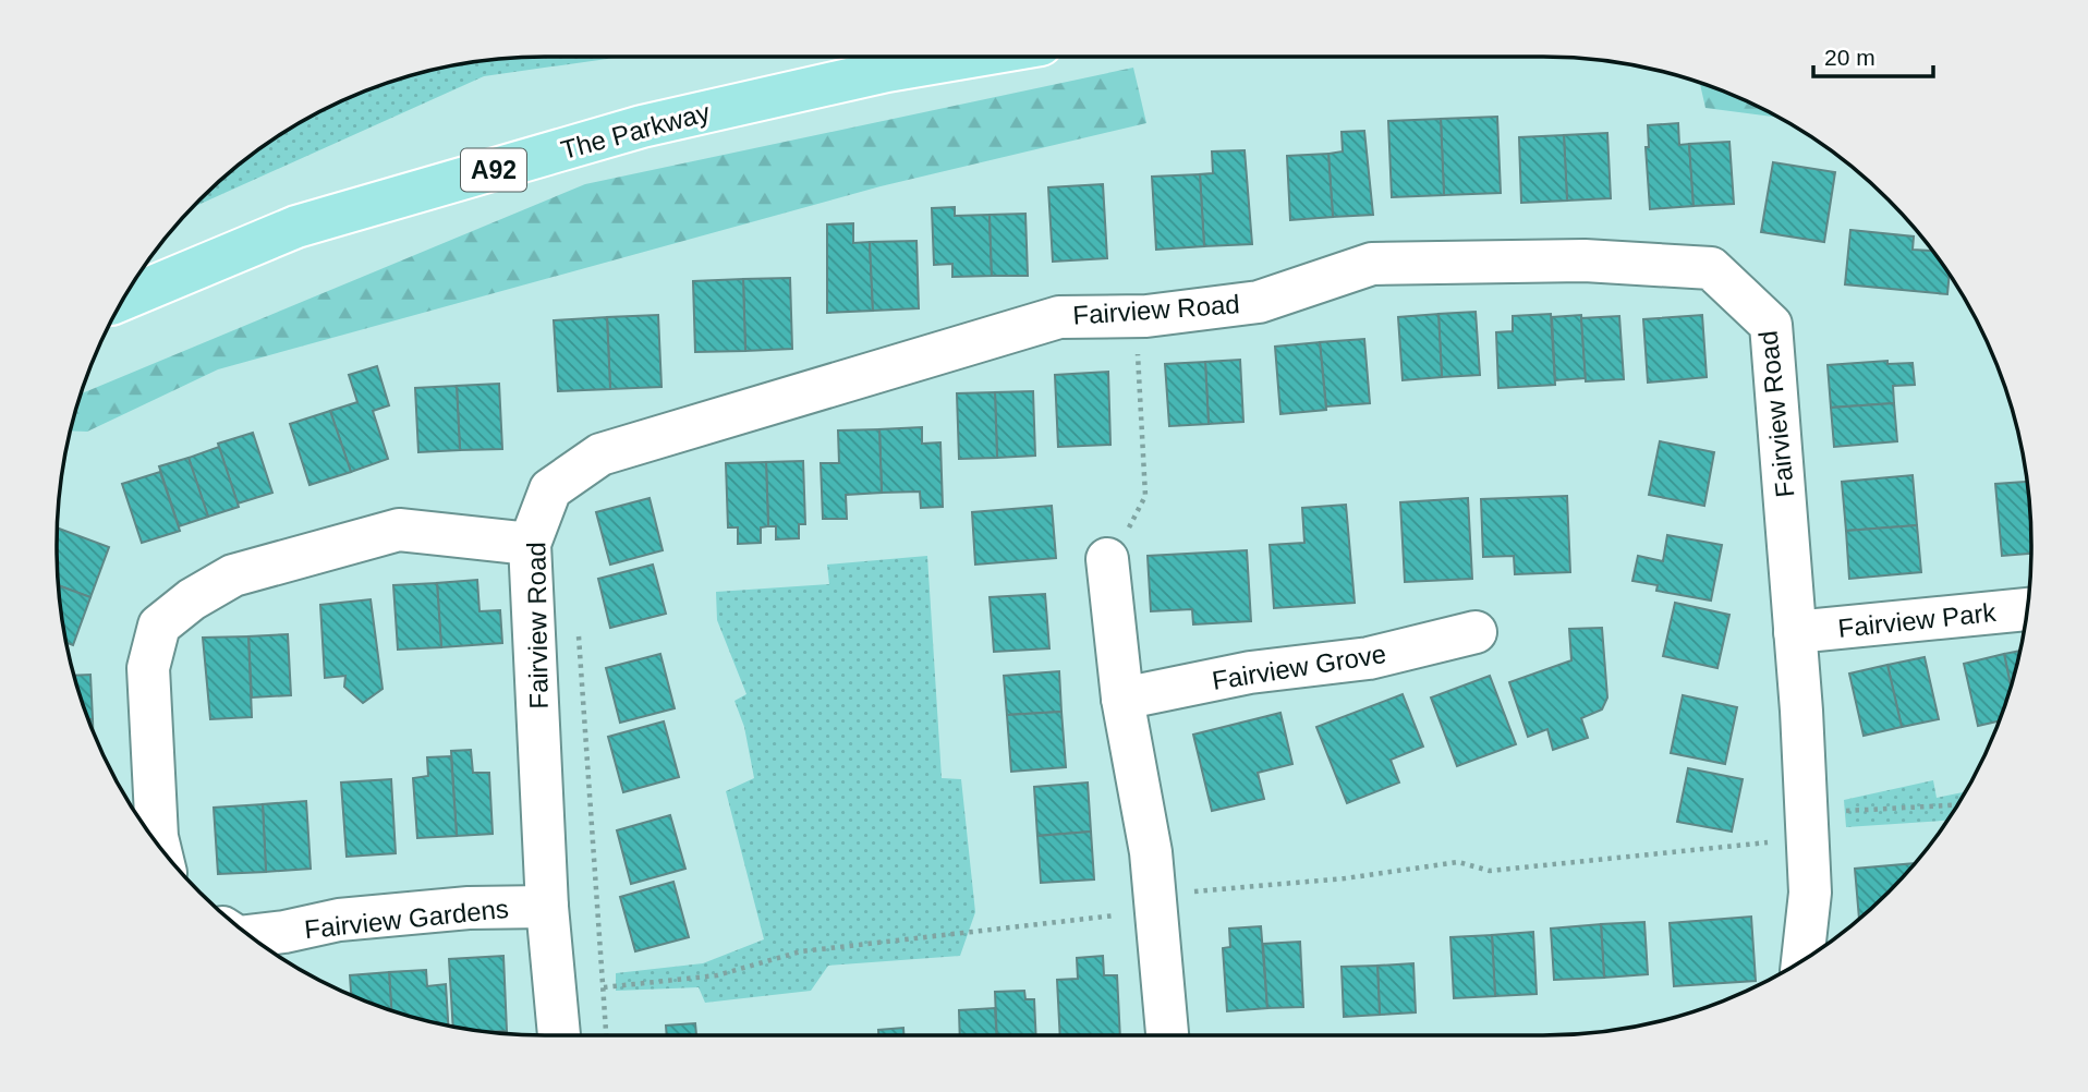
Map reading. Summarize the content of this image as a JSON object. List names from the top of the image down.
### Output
{
  "streets": {
    "main road": ["The Parkway", "A92"],
    "street": [
      "Fairview Road",
      "Fairview Park",
      "Fairview Grove",
      "Fairview Gardens"
    ]
  },
  "crossings": [
    ["Fairview Road", "Fairview Park"],
    ["Fairview Road", "Fairview Gardens"]
  ],
  "scale_bar": "20 m"
}
